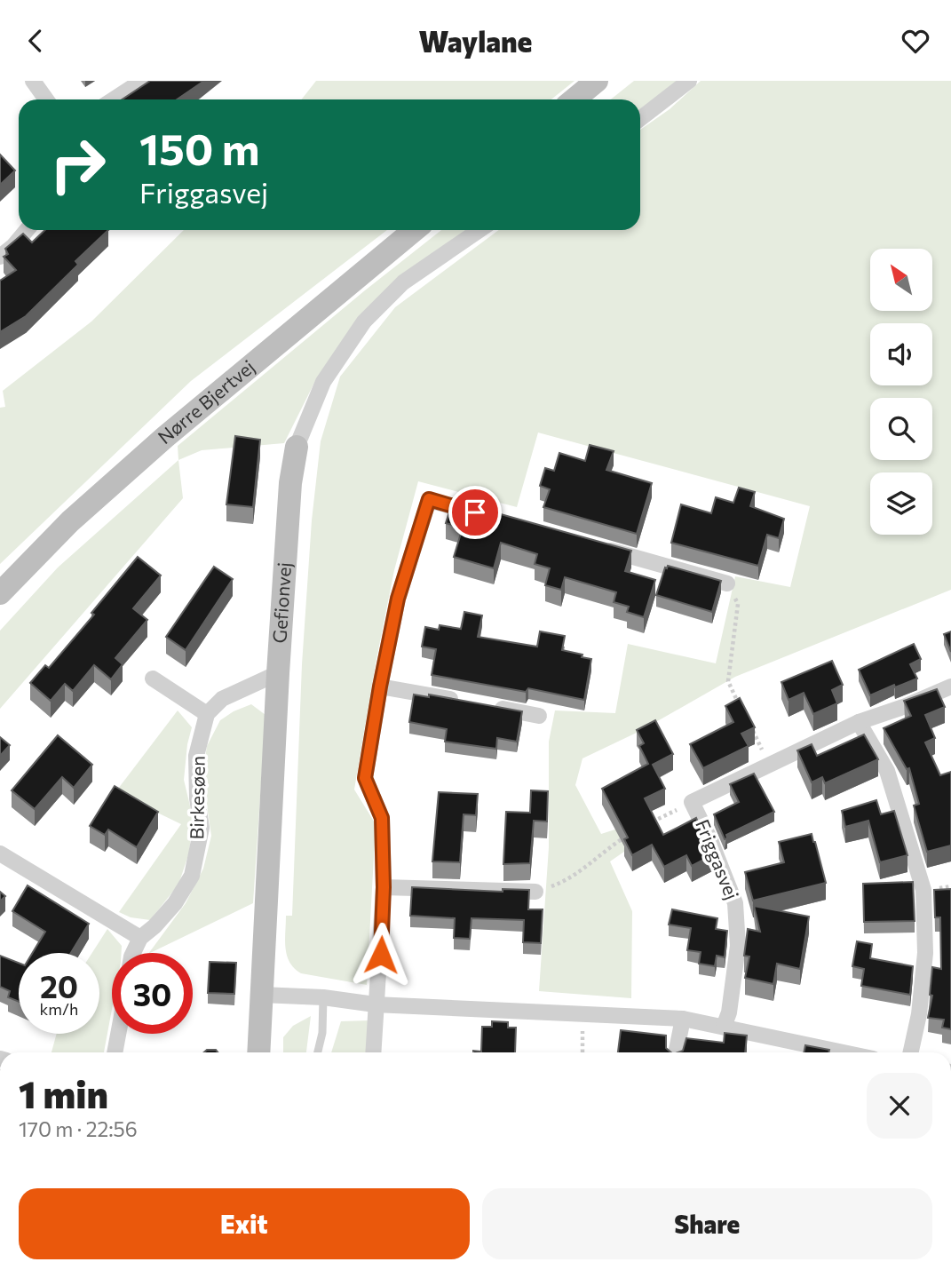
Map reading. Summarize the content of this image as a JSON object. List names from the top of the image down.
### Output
{
  "streets": {
    "street": [
      "Nørre Bjertvej",
      "Gefionvej",
      "Birkesøen",
      "Friggasvej"
    ]
  },
  "north": "top left",
  "page": {
    "header": "Waylane",
    "turn": ["150 m", "Friggasvej"],
    "speed": "20 km/h",
    "limit": "30",
    "heading": ["1 min", "170 m · 22:56"],
    "buttons": ["Exit", "Share"]
  }
}
